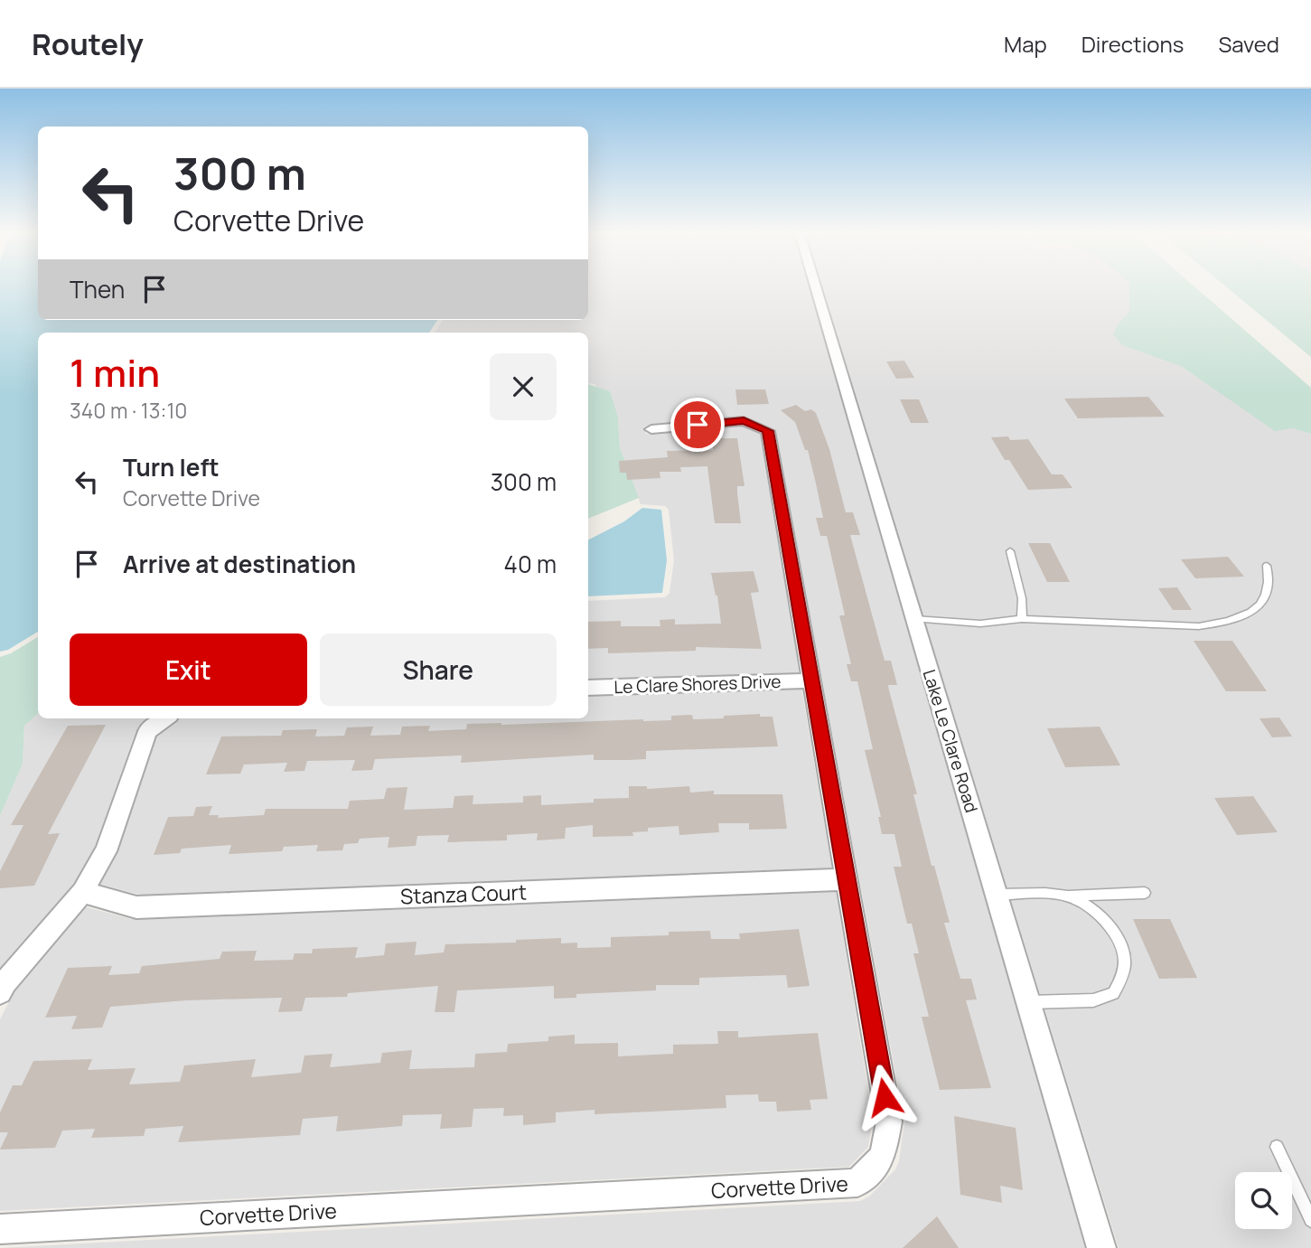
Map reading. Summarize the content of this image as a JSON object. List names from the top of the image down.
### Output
{
  "streets": {
    "street": [
      "Le Clare Shores Drive",
      "Lake Le Clare Road",
      "Stanza Court",
      "Corvette Drive"
    ]
  },
  "crossings": [
    ["Le Clare Shores Drive", "Corvette Drive"],
    ["Stanza Court", "Corvette Drive"]
  ],
  "page": {
    "header": "Routely",
    "nav": ["Map", "Directions", "Saved"],
    "turn": ["300 m", "Corvette Drive"],
    "then": "Then",
    "heading": ["1 min", "340 m · 13:10"],
    "list": [
      {
        "name": "Turn left",
        "note": "Corvette Drive",
        "value": "300 m"
      },
      {
        "name": "Arrive at destination",
        "value": "40 m"
      }
    ],
    "buttons": ["Exit", "Share"]
  }
}
